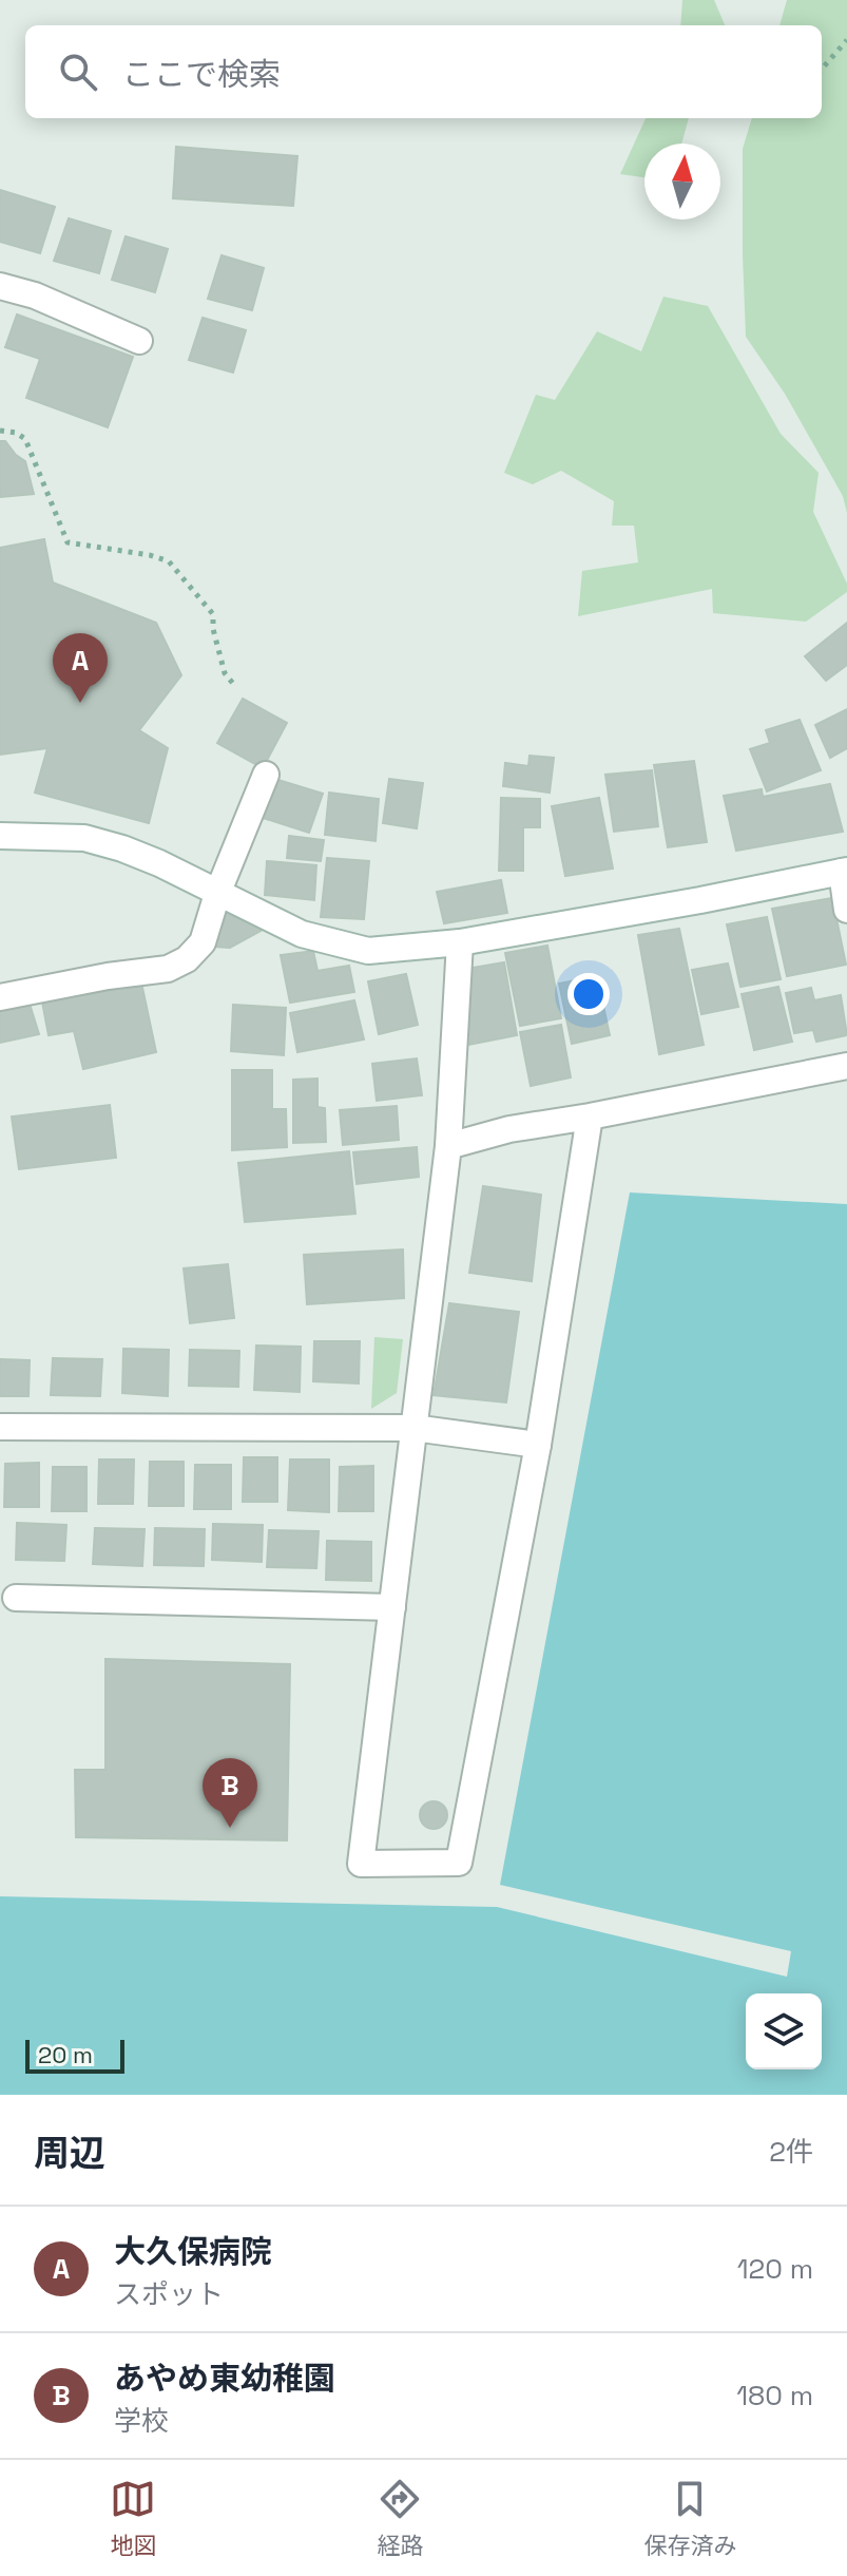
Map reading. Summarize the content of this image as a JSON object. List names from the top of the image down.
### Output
{
  "scale_bar": "20 m",
  "north": "top",
  "page": {
    "search": "ここで検索",
    "pins": ["A", "B"],
    "scale": "20 m",
    "heading": ["周辺", "2件"],
    "list": [
      {
        "mark": "A",
        "name": "大久保病院",
        "note": "スポット",
        "value": "120 m"
      },
      {
        "mark": "B",
        "name": "あやめ東幼稚園",
        "note": "学校",
        "value": "180 m"
      }
    ],
    "nav": ["地図", "経路", "保存済み"]
  }
}
